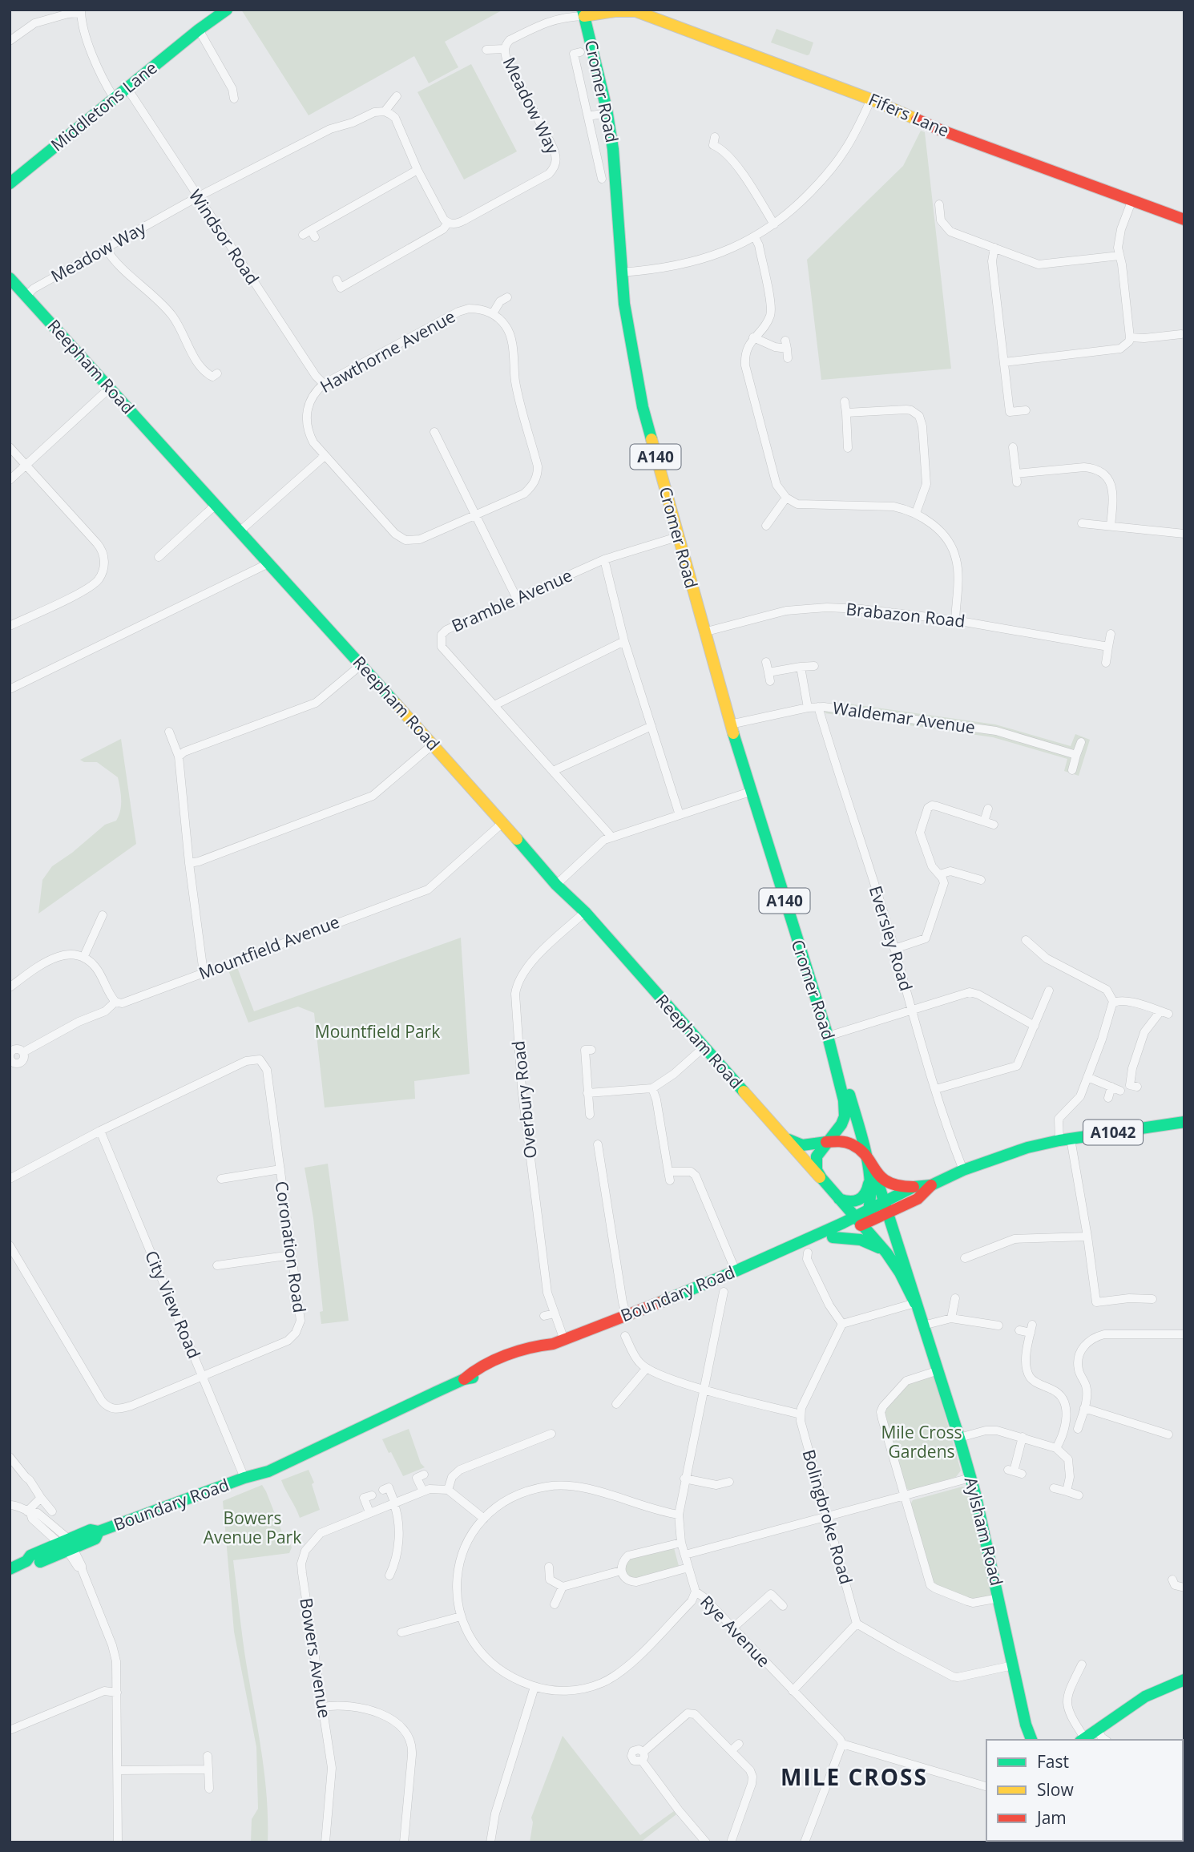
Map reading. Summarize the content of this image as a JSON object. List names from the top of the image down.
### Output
{
  "streets": {
    "main road": [
      "Cromer Road",
      "Middletons Lane",
      "Fifers Lane",
      "Reepham Road",
      "A140",
      "A1042",
      "Boundary Road",
      "Aylsham Road"
    ],
    "street": [
      "Meadow Way",
      "Windsor Road",
      "Hawthorne Avenue",
      "Bramble Avenue",
      "Brabazon Road",
      "Waldemar Avenue",
      "Eversley Road",
      "Mountfield Avenue",
      "Overbury Road",
      "Coronation Road",
      "City View Road",
      "Bolingbroke Road",
      "Rye Avenue",
      "Bowers Avenue"
    ]
  },
  "crossings": [
    ["Cromer Road", "Meadow Way"],
    ["Cromer Road", "Fifers Lane"],
    ["Cromer Road", "Reepham Road"],
    ["Cromer Road", "A140"],
    ["Cromer Road", "Bramble Avenue"],
    ["Cromer Road", "Brabazon Road"],
    ["Cromer Road", "Waldemar Avenue"],
    ["Cromer Road", "A1042"],
    ["Cromer Road", "Boundary Road"],
    ["Cromer Road", "Aylsham Road"],
    ["Meadow Way", "Fifers Lane"],
    ["Meadow Way", "Windsor Road"],
    ["Meadow Way", "Reepham Road"],
    ["Middletons Lane", "Windsor Road"],
    ["Windsor Road", "Hawthorne Avenue"],
    ["Reepham Road", "A140"],
    ["Reepham Road", "Mountfield Avenue"],
    ["Reepham Road", "Overbury Road"],
    ["Reepham Road", "A1042"],
    ["Reepham Road", "Boundary Road"],
    ["Reepham Road", "Aylsham Road"],
    ["A140", "A1042"],
    ["A140", "Boundary Road"],
    ["Waldemar Avenue", "Eversley Road"],
    ["Eversley Road", "A1042"],
    ["Overbury Road", "Boundary Road"],
    ["A1042", "Boundary Road"],
    ["A1042", "Aylsham Road"],
    ["Coronation Road", "City View Road"],
    ["Boundary Road", "City View Road"],
    ["Boundary Road", "Aylsham Road"]
  ],
  "districts": ["MILE CROSS"],
  "parks": ["Mountfield Park", "Mile Cross Gardens", "Bowers Avenue Park"],
  "legend": ["Fast", "Slow", "Jam"]
}
